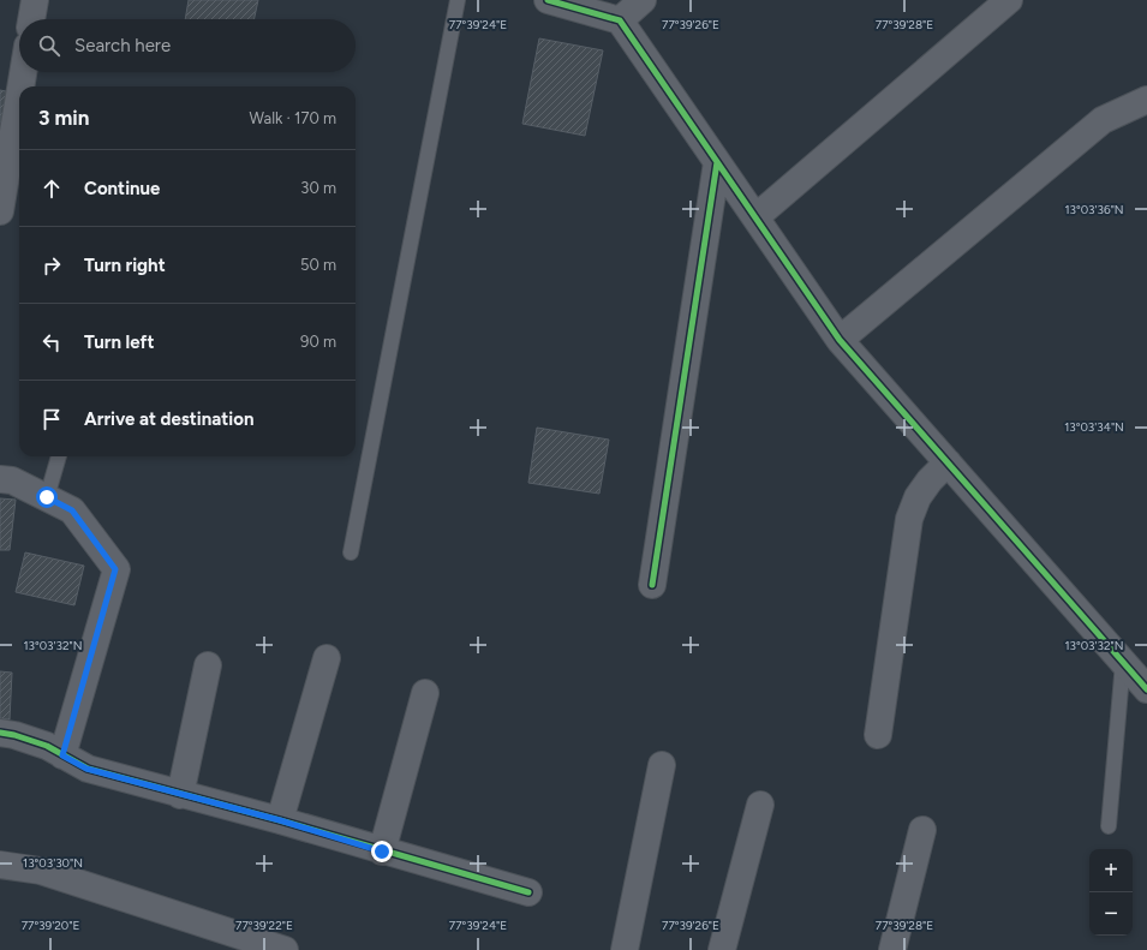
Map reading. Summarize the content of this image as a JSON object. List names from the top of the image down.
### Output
{
  "page": {
    "search": "Search here",
    "heading": ["3 min", "Walk · 170 m"],
    "list": [
      ["Continue", "30 m"],
      ["Turn right", "50 m"],
      ["Turn left", "90 m"],
      "Arrive at destination"
    ],
    "map_buttons": ["+", "−"]
  },
  "coordinates": [
    "77°39'24\"E",
    "77°39'26\"E",
    "77°39'28\"E",
    "13°03'36\"N",
    "13°03'34\"N",
    "13°03'32\"N",
    "13°03'30\"N",
    "77°39'20\"E",
    "77°39'22\"E"
  ]
}
